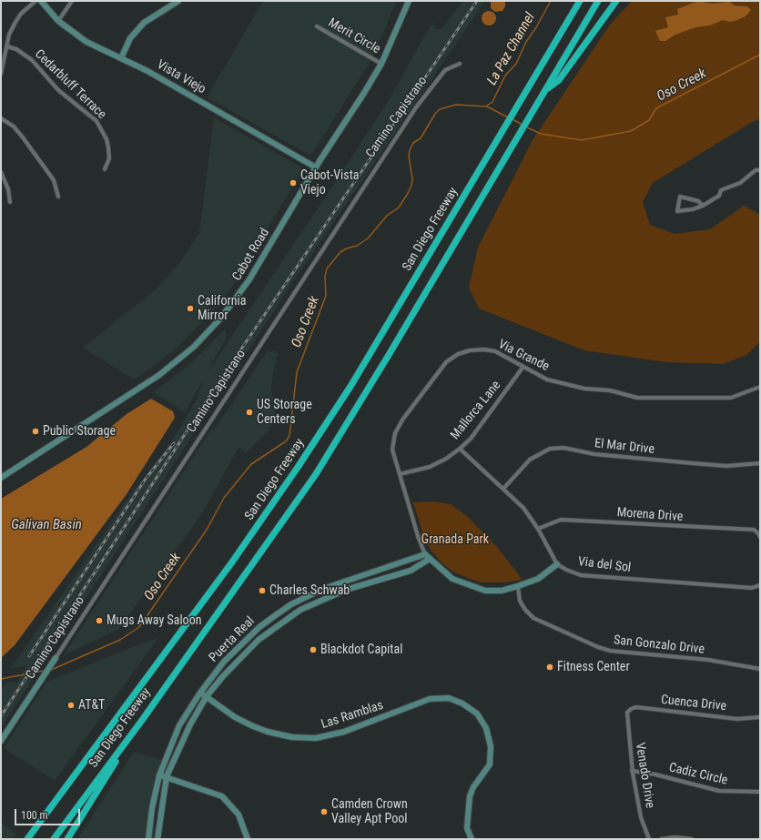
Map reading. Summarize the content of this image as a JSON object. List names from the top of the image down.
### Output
{
  "streets": {
    "highway": ["San Diego Freeway"],
    "street": [
      "Merit Circle",
      "Vista Viejo",
      "Cedarbluff Terrace",
      "Camino Capistrano",
      "Cabot Road",
      "Via Grande",
      "Mallorca Lane",
      "El Mar Drive",
      "Morena Drive",
      "Via del Sol",
      "Puerta Real",
      "San Gonzalo Drive",
      "Cuenca Drive",
      "Las Ramblas",
      "Cadiz Circle",
      "Venado Drive"
    ]
  },
  "crossings": [
    ["Merit Circle", "Cabot Road"],
    ["Vista Viejo", "Cabot Road"],
    ["Via Grande", "Mallorca Lane"],
    ["Via Grande", "Puerta Real"],
    ["Puerta Real", "Las Ramblas"],
    ["Cuenca Drive", "Venado Drive"],
    ["Cadiz Circle", "Venado Drive"]
  ],
  "water": ["La Paz Channel", "Oso Creek", "Galivan Basin"],
  "parks": ["Granada Park"],
  "places": [
    "Cabot-Vista Viejo",
    "California Mirror",
    "US Storage Centers",
    "Public Storage",
    "Charles Schwab",
    "Mugs Away Saloon",
    "Blackdot Capital",
    "Fitness Center",
    "AT&T",
    "Camden Crown Valley Apt Pool"
  ],
  "scale_bar": "100 m"
}
